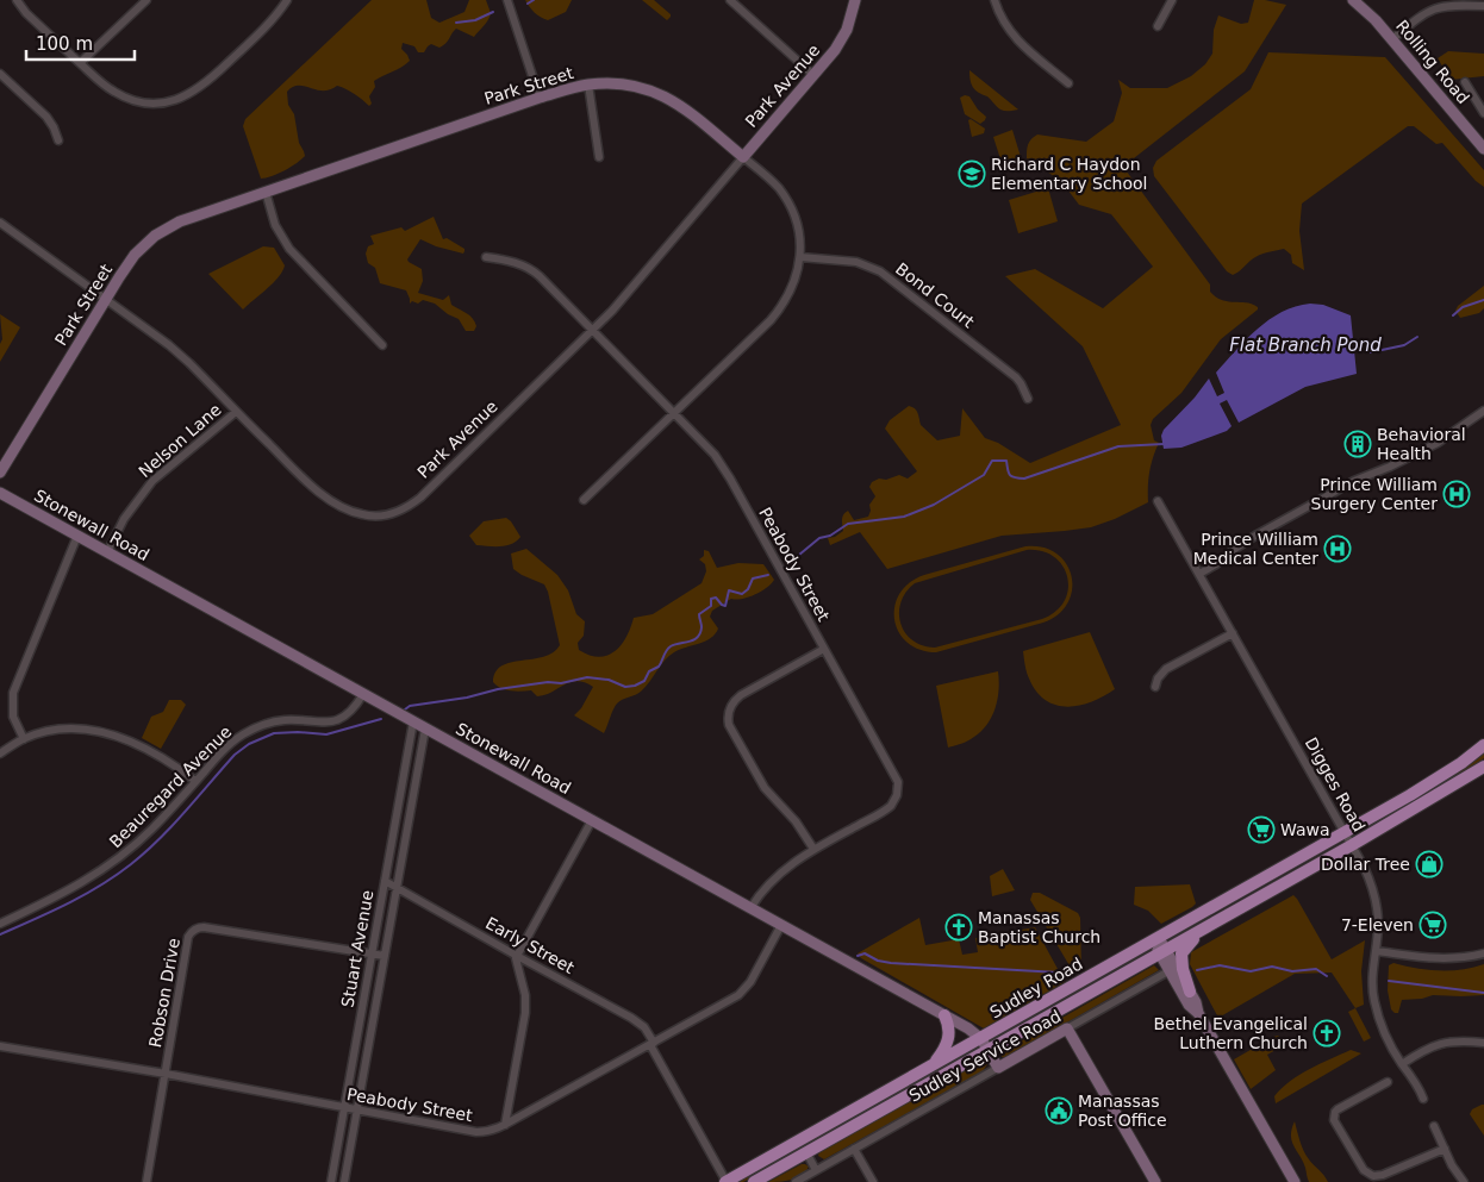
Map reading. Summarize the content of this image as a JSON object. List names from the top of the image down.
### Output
{
  "streets": {
    "main road": ["Sudley Road"],
    "street": [
      "Rolling Road",
      "Park Street",
      "Park Avenue",
      "Bond Court",
      "Nelson Lane",
      "Stonewall Road",
      "Peabody Street",
      "Digges Road",
      "Beauregard Avenue",
      "Early Street",
      "Stuart Avenue",
      "Robson Drive",
      "Sudley Service Road"
    ]
  },
  "crossings": [
    ["Park Street", "Park Avenue"],
    ["Park Street", "Bond Court"],
    ["Park Street", "Peabody Street"],
    ["Park Avenue", "Nelson Lane"],
    ["Park Avenue", "Peabody Street"],
    ["Nelson Lane", "Stonewall Road"],
    ["Stonewall Road", "Peabody Street"],
    ["Stonewall Road", "Beauregard Avenue"],
    ["Stonewall Road", "Stuart Avenue"],
    ["Stonewall Road", "Sudley Road"],
    ["Stonewall Road", "Sudley Service Road"],
    ["Peabody Street", "Early Street"],
    ["Peabody Street", "Stuart Avenue"],
    ["Peabody Street", "Robson Drive"],
    ["Digges Road", "Sudley Road"],
    ["Early Street", "Stuart Avenue"],
    ["Early Street", "Sudley Road"],
    ["Stuart Avenue", "Robson Drive"]
  ],
  "water": ["Flat Branch Pond"],
  "places": {
    "school or university": ["Richard C Haydon Elementary School"],
    "building": ["Behavioral Health"],
    "hospital": ["Prince William Surgery Center", "Prince William Medical Center"],
    "supermarket": ["Wawa", "7-Eleven"],
    "shop": ["Dollar Tree"],
    "church": ["Manassas Baptist Church", "Bethel Evangelical Luthern Church"],
    "public building": ["Manassas Post Office"]
  },
  "scale_bar": "100 m"
}
